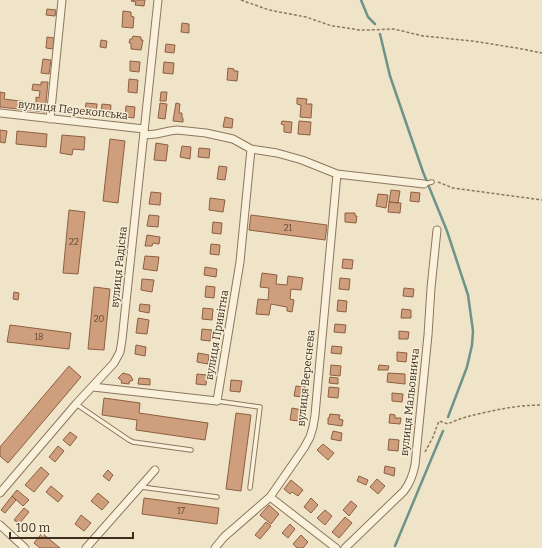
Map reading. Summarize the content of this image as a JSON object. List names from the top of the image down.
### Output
{
  "streets": {
    "street": [
      "вулиця Перекопська",
      "вулиця Радісна",
      "вулиця Привітна",
      "вулиця Вереснева",
      "вулиця Мальовнича"
    ]
  },
  "crossings": [
    ["вулиця Перекопська", "вулиця Радісна"],
    ["вулиця Перекопська", "вулиця Привітна"],
    ["вулиця Перекопська", "вулиця Вереснева"]
  ],
  "house_numbers": [
    "21",
    "22",
    "20",
    "18",
    "17"
  ],
  "scale_bar": "100 m"
}
